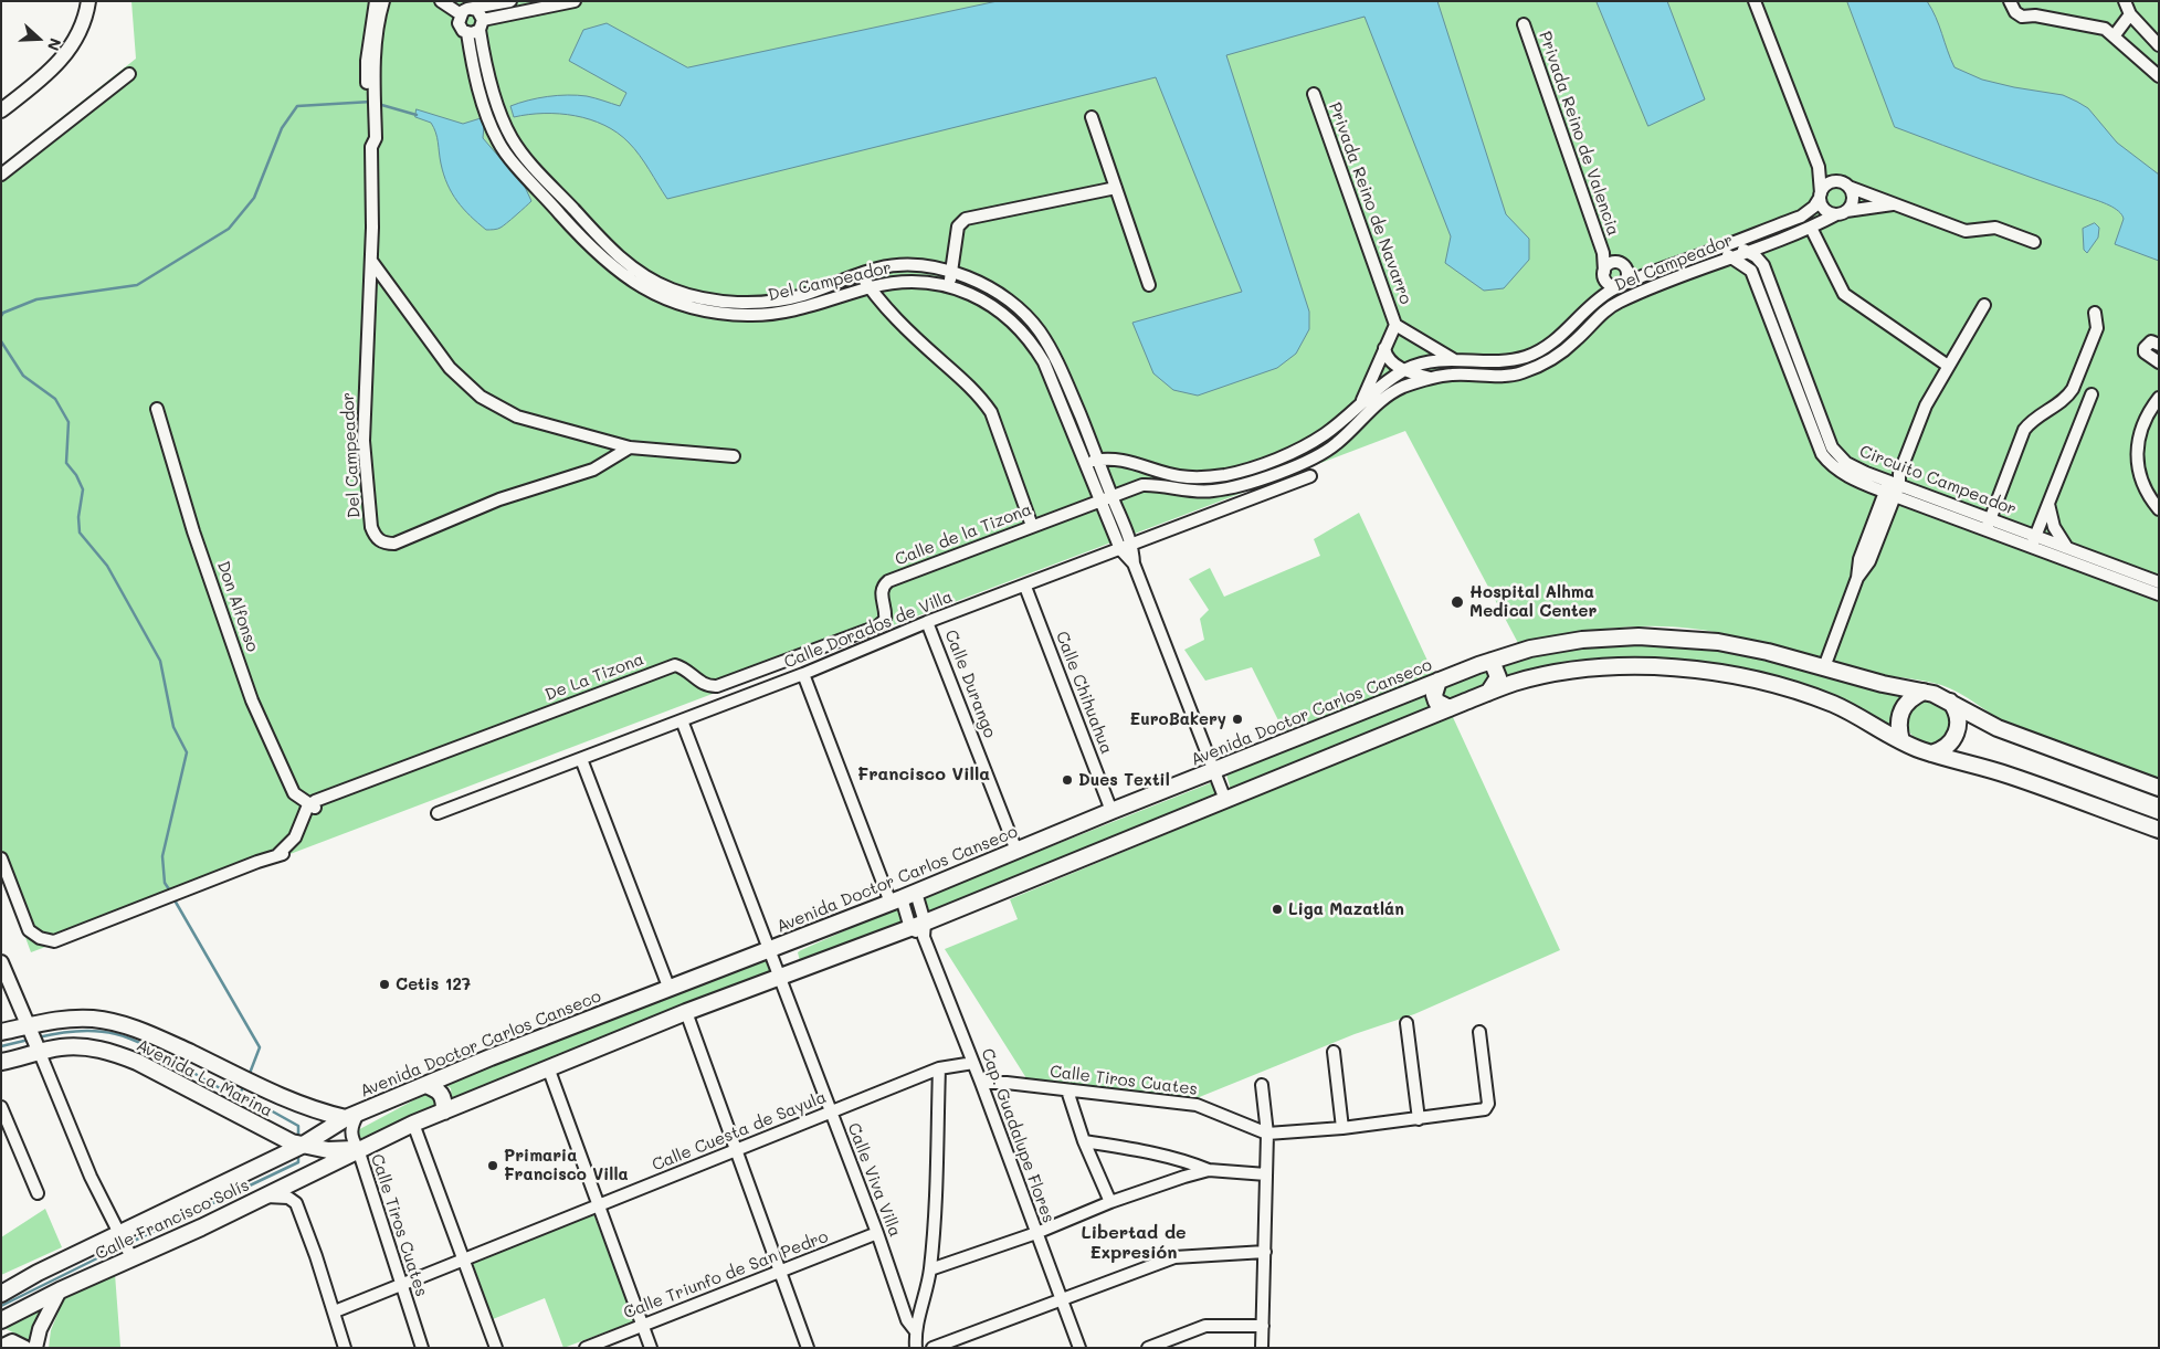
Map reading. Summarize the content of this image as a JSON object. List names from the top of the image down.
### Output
{
  "streets": {
    "main road": ["Avenida Doctor Carlos Canseco", "Avenida La Marina", "Calle Francisco Solís"],
    "street": [
      "Privada Reino de Valencia",
      "Privada Reino de Navarro",
      "Del Campeador",
      "Circuito Campeador",
      "Calle de la Tizona",
      "Don Alfonso",
      "Calle Dorados de Villa",
      "De La Tizona",
      "Calle Durango",
      "Calle Chihuahua",
      "Calle Tiros Cuates",
      "Calle Cuesta de Sayula",
      "Cap. Guadalupe Flores",
      "Calle Viva Villa",
      "Calle Triunfo de San Pedro"
    ]
  },
  "crossings": [
    ["Privada Reino de Valencia", "Del Campeador"],
    ["Del Campeador", "Circuito Campeador"],
    ["Del Campeador", "Calle de la Tizona"],
    ["Calle de la Tizona", "De La Tizona"],
    ["Don Alfonso", "De La Tizona"],
    ["Calle Dorados de Villa", "Calle Durango"],
    ["Calle Dorados de Villa", "Calle Chihuahua"],
    ["Calle Durango", "Avenida Doctor Carlos Canseco"],
    ["Calle Chihuahua", "Avenida Doctor Carlos Canseco"],
    ["Avenida Doctor Carlos Canseco", "Avenida La Marina"],
    ["Avenida Doctor Carlos Canseco", "Calle Tiros Cuates"],
    ["Avenida Doctor Carlos Canseco", "Cap. Guadalupe Flores"],
    ["Avenida Doctor Carlos Canseco", "Calle Francisco Solís"],
    ["Avenida La Marina", "Calle Tiros Cuates"],
    ["Avenida La Marina", "Calle Francisco Solís"],
    ["Calle Tiros Cuates", "Calle Cuesta de Sayula"],
    ["Calle Tiros Cuates", "Cap. Guadalupe Flores"],
    ["Calle Tiros Cuates", "Calle Francisco Solís"],
    ["Calle Cuesta de Sayula", "Cap. Guadalupe Flores"],
    ["Calle Cuesta de Sayula", "Calle Viva Villa"],
    ["Calle Viva Villa", "Calle Triunfo de San Pedro"]
  ],
  "districts": ["Francisco Villa", "Libertad de Expresión"],
  "places": [
    "Hospital Alhma Medical Center",
    "EuroBakery",
    "Dues Textil",
    "Liga Mazatlán",
    "Cetis 127",
    "Primaria Francisco Villa"
  ],
  "north": "right"
}
